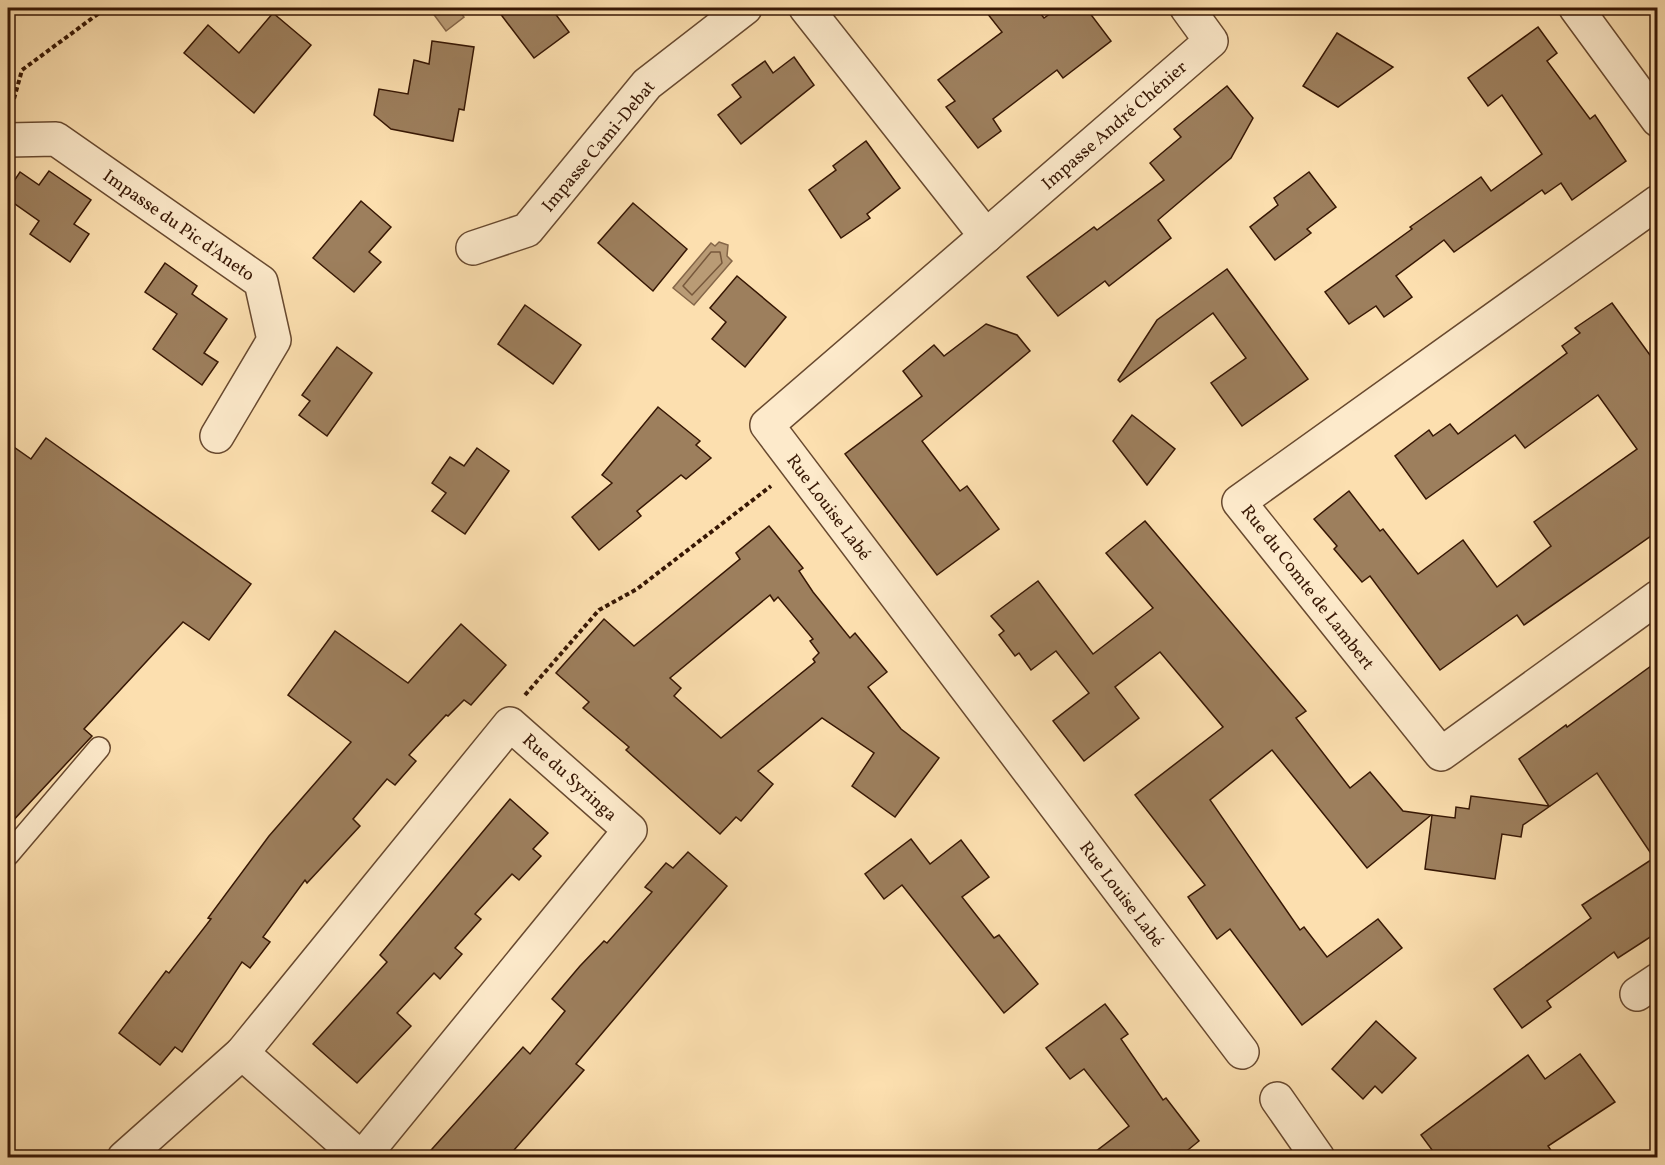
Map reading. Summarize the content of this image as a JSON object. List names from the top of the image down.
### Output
{
  "streets": {
    "street": [
      "Impasse André Chénier",
      "Impasse Cami-Debat",
      "Impasse du Pic d'Aneto",
      "Rue Louise Labé",
      "Rue du Comte de Lambert",
      "Rue du Syringa"
    ]
  },
  "crossings": [
    ["Impasse André Chénier", "Rue Louise Labé"]
  ]
}
